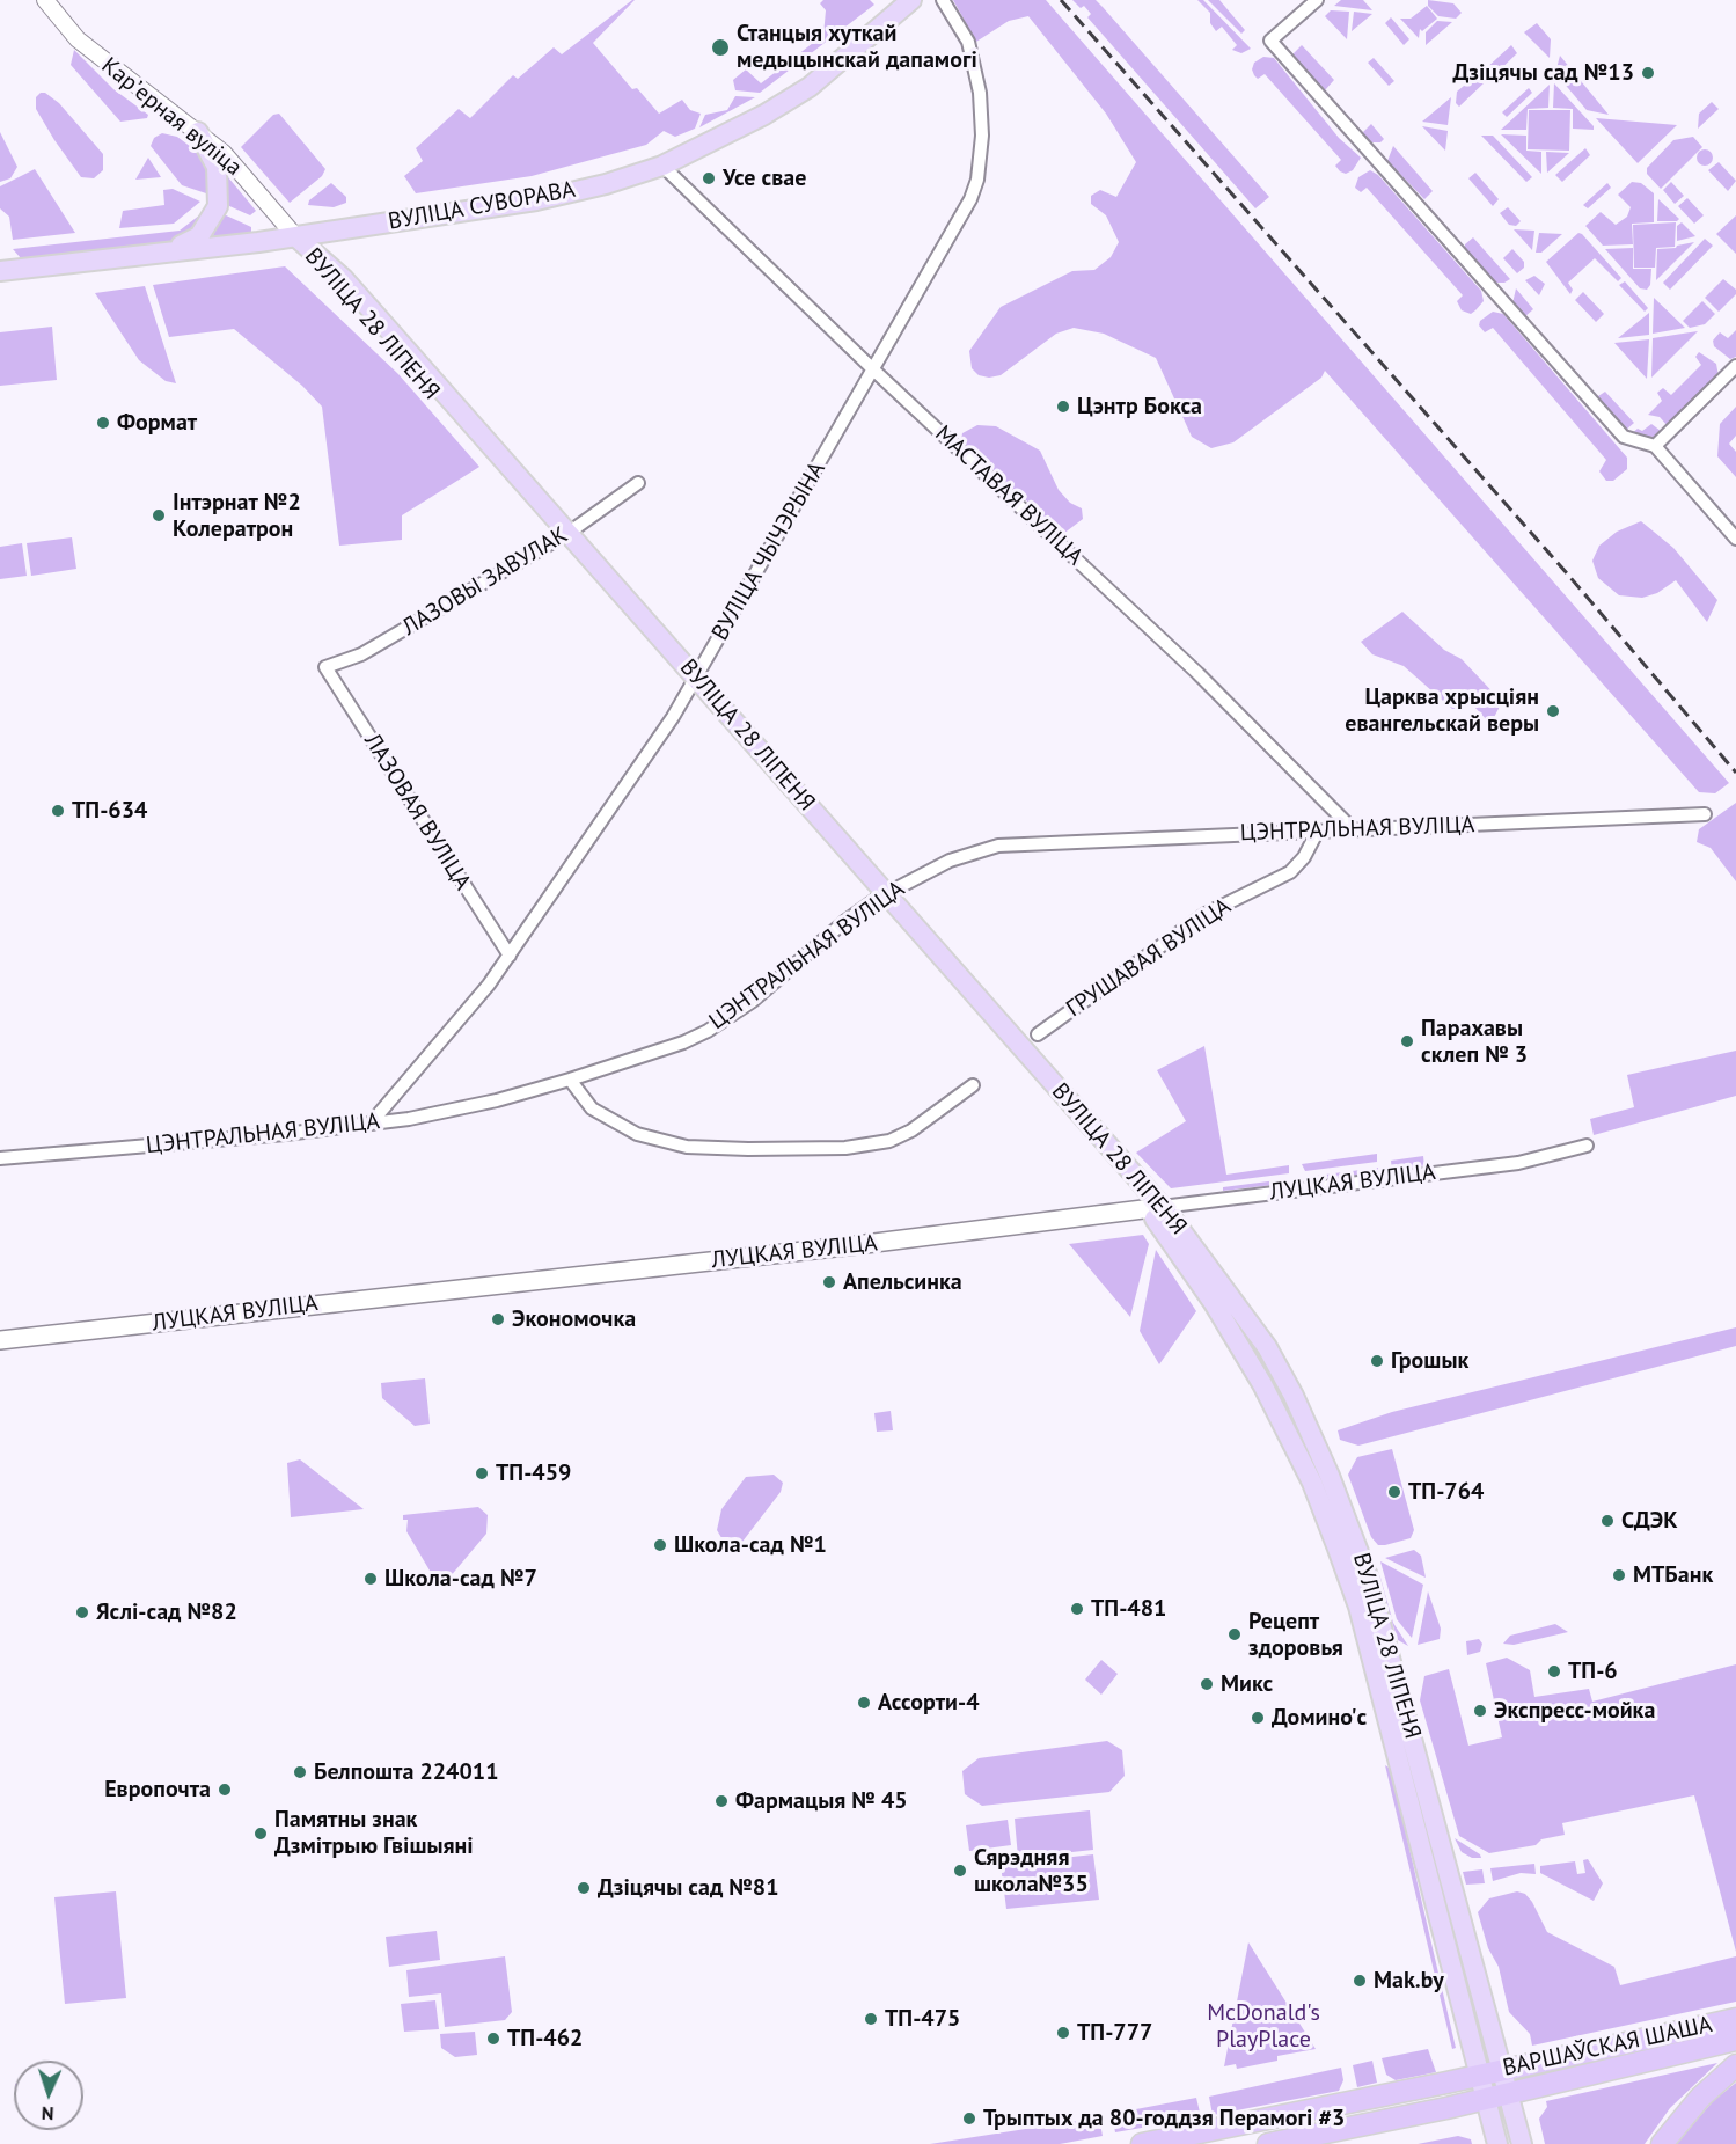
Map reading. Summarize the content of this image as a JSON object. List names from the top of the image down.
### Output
{
  "streets": {
    "highway": ["ВАРШАЎСКАЯ ШАША"],
    "main road": ["ВУЛІЦА СУВОРАВА", "ВУЛІЦА 28 ЛІПЕНЯ", "ЛУЦКАЯ ВУЛІЦА"],
    "street": [
      "Карʼерная вуліца",
      "МАСТАВАЯ ВУЛІЦА",
      "ВУЛІЦА ЧЫЧЭРЫНА",
      "ЛАЗОВЫ ЗАВУЛАК",
      "ЛАЗОВАЯ ВУЛІЦА",
      "ЦЭНТРАЛЬНАЯ ВУЛІЦА",
      "ГРУШАВАЯ ВУЛІЦА"
    ]
  },
  "crossings": [
    ["Карʼерная вуліца", "ВУЛІЦА СУВОРАВА"],
    ["Карʼерная вуліца", "ВУЛІЦА 28 ЛІПЕНЯ"],
    ["ВУЛІЦА СУВОРАВА", "ВУЛІЦА 28 ЛІПЕНЯ"],
    ["ВУЛІЦА СУВОРАВА", "МАСТАВАЯ ВУЛІЦА"],
    ["ВУЛІЦА 28 ЛІПЕНЯ", "ВУЛІЦА ЧЫЧЭРЫНА"],
    ["ВУЛІЦА 28 ЛІПЕНЯ", "ЛАЗОВЫ ЗАВУЛАК"],
    ["ВУЛІЦА 28 ЛІПЕНЯ", "ЦЭНТРАЛЬНАЯ ВУЛІЦА"],
    ["ВУЛІЦА 28 ЛІПЕНЯ", "ЛУЦКАЯ ВУЛІЦА"],
    ["ВУЛІЦА 28 ЛІПЕНЯ", "ВАРШАЎСКАЯ ШАША"],
    ["МАСТАВАЯ ВУЛІЦА", "ВУЛІЦА ЧЫЧЭРЫНА"],
    ["МАСТАВАЯ ВУЛІЦА", "ЦЭНТРАЛЬНАЯ ВУЛІЦА"],
    ["ВУЛІЦА ЧЫЧЭРЫНА", "ЛАЗОВАЯ ВУЛІЦА"],
    ["ВУЛІЦА ЧЫЧЭРЫНА", "ЦЭНТРАЛЬНАЯ ВУЛІЦА"],
    ["ЛАЗОВЫ ЗАВУЛАК", "ЛАЗОВАЯ ВУЛІЦА"],
    ["ЦЭНТРАЛЬНАЯ ВУЛІЦА", "ГРУШАВАЯ ВУЛІЦА"]
  ],
  "parks": ["McDonald's PlayPlace"],
  "places": [
    "Станцыя хуткай медыцынскай дапамогі",
    "Дзіцячы сад №13",
    "Усе свае",
    "Цэнтр Бокса",
    "Формат",
    "Інтэрнат №2 Колератрон",
    "Царква хрысціян евангельскай веры",
    "ТП-634",
    "Парахавы склеп № 3",
    "Апельсинка",
    "Экономочка",
    "Грошык",
    "ТП-459",
    "ТП-764",
    "СДЭК",
    "Школа-сад №1",
    "МТБанк",
    "Школа-сад №7",
    "ТП-481",
    "Яслі-сад №82",
    "Рецепт здоровья",
    "ТП-6",
    "Микс",
    "Ассорти-4",
    "Экспресс-мойка",
    "Домино'c",
    "Белпошта 224011",
    "Европочта",
    "Фармацыя № 45",
    "Памятны знак Дзмітрыю Гвішыяні",
    "Сярэдняя школа№35",
    "Дзіцячы сад №81",
    "Mak.by",
    "ТП-475",
    "ТП-777",
    "ТП-462",
    "Трыптых да 80-годдзя Перамогі #3"
  ],
  "north": "bottom"
}
